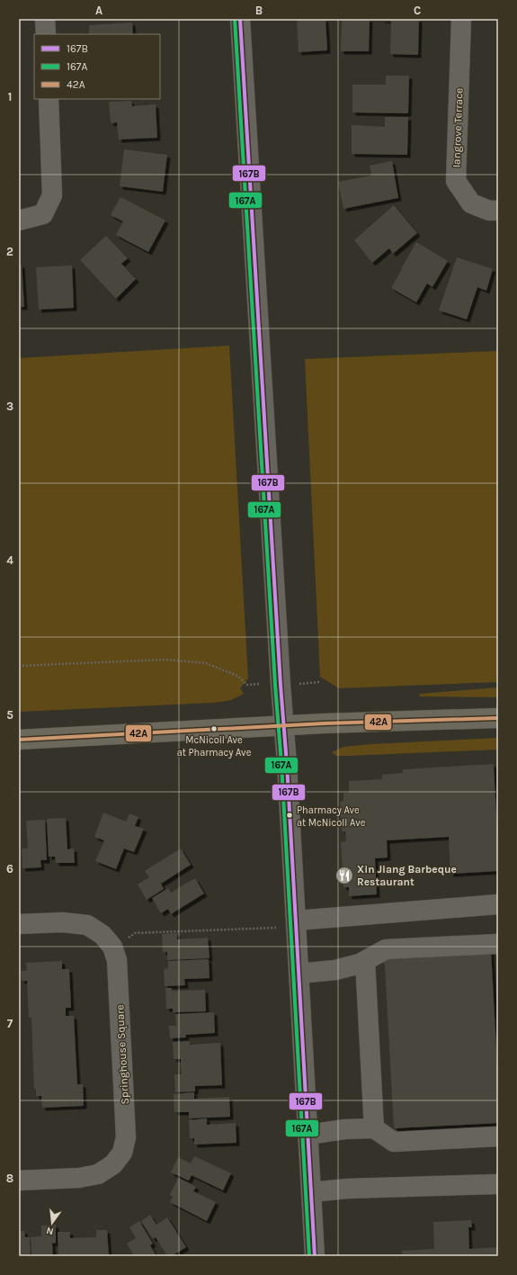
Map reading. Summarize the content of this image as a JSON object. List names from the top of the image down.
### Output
{
  "streets": {
    "street": ["Iangrove Terrace", "Springhouse Square"]
  },
  "places": {
    "other": ["McNicoll Ave at Pharmacy Ave", "Pharmacy Ave at McNicoll Ave"],
    "restaurant": ["Xin Jiang Barbeque Restaurant"]
  },
  "lines": ["transit line 167B", "transit line 167A", "transit line 42A"],
  "legend": ["167B", "167A", "42A"],
  "north": "bottom",
  "grid": {
    "columns": ["A", "B", "C"],
    "rows": [
      "1",
      "2",
      "3",
      "4",
      "5",
      "6",
      "7",
      "8"
    ]
  }
}
